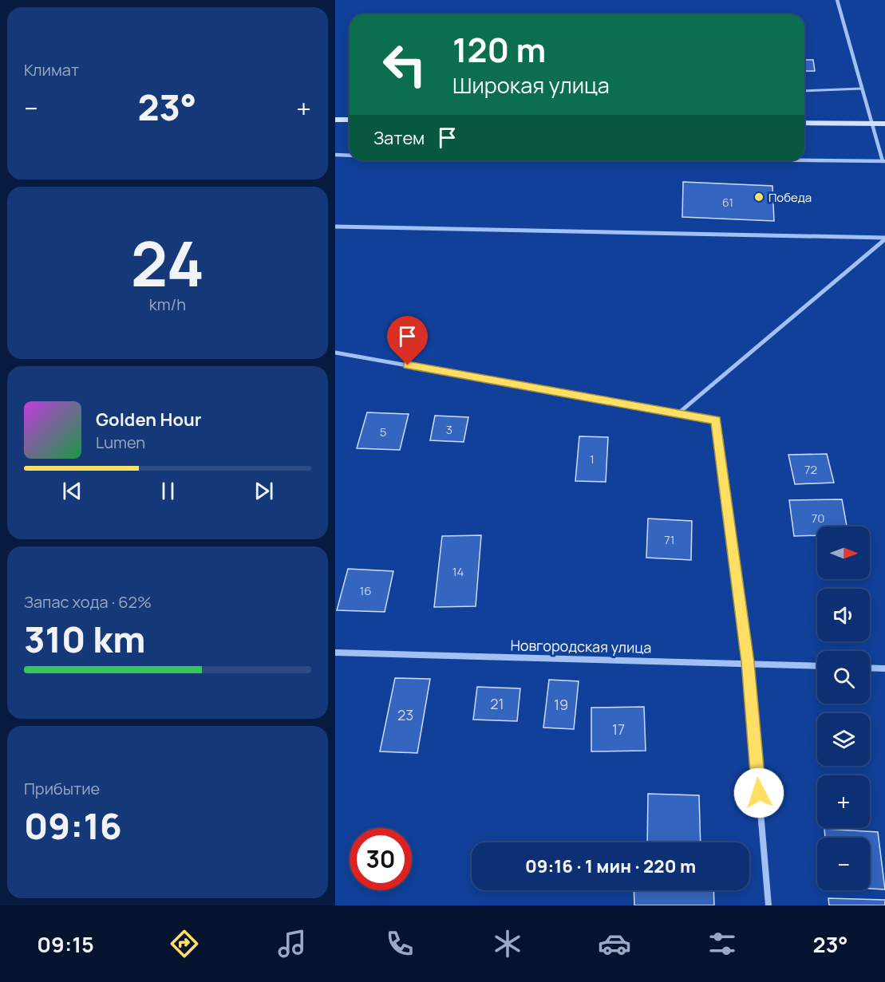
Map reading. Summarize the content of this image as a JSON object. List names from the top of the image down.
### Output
{
  "streets": {
    "street": ["Новгородская улица"]
  },
  "places": ["Победа"],
  "house_numbers": [
    "61",
    "3",
    "5",
    "1",
    "72",
    "70",
    "71",
    "14",
    "16",
    "21",
    "19",
    "23",
    "17"
  ],
  "north": "right",
  "page": {
    "tile": [
      "Климат",
      ["24", "km/h"],
      ["Запас хода · 62%", "310 km"],
      ["Прибытие", "09:16"]
    ],
    "turn": ["120 m", "Широкая улица"],
    "heat": ["−", "23°", "+"],
    "then": "Затем",
    "song": ["Golden Hour", "Lumen"],
    "map_buttons": ["+", "−"],
    "limit": "30",
    "trip": "09:16 · 1 мин · 220 m",
    "tabs": ["09:15", "23°"]
  }
}
